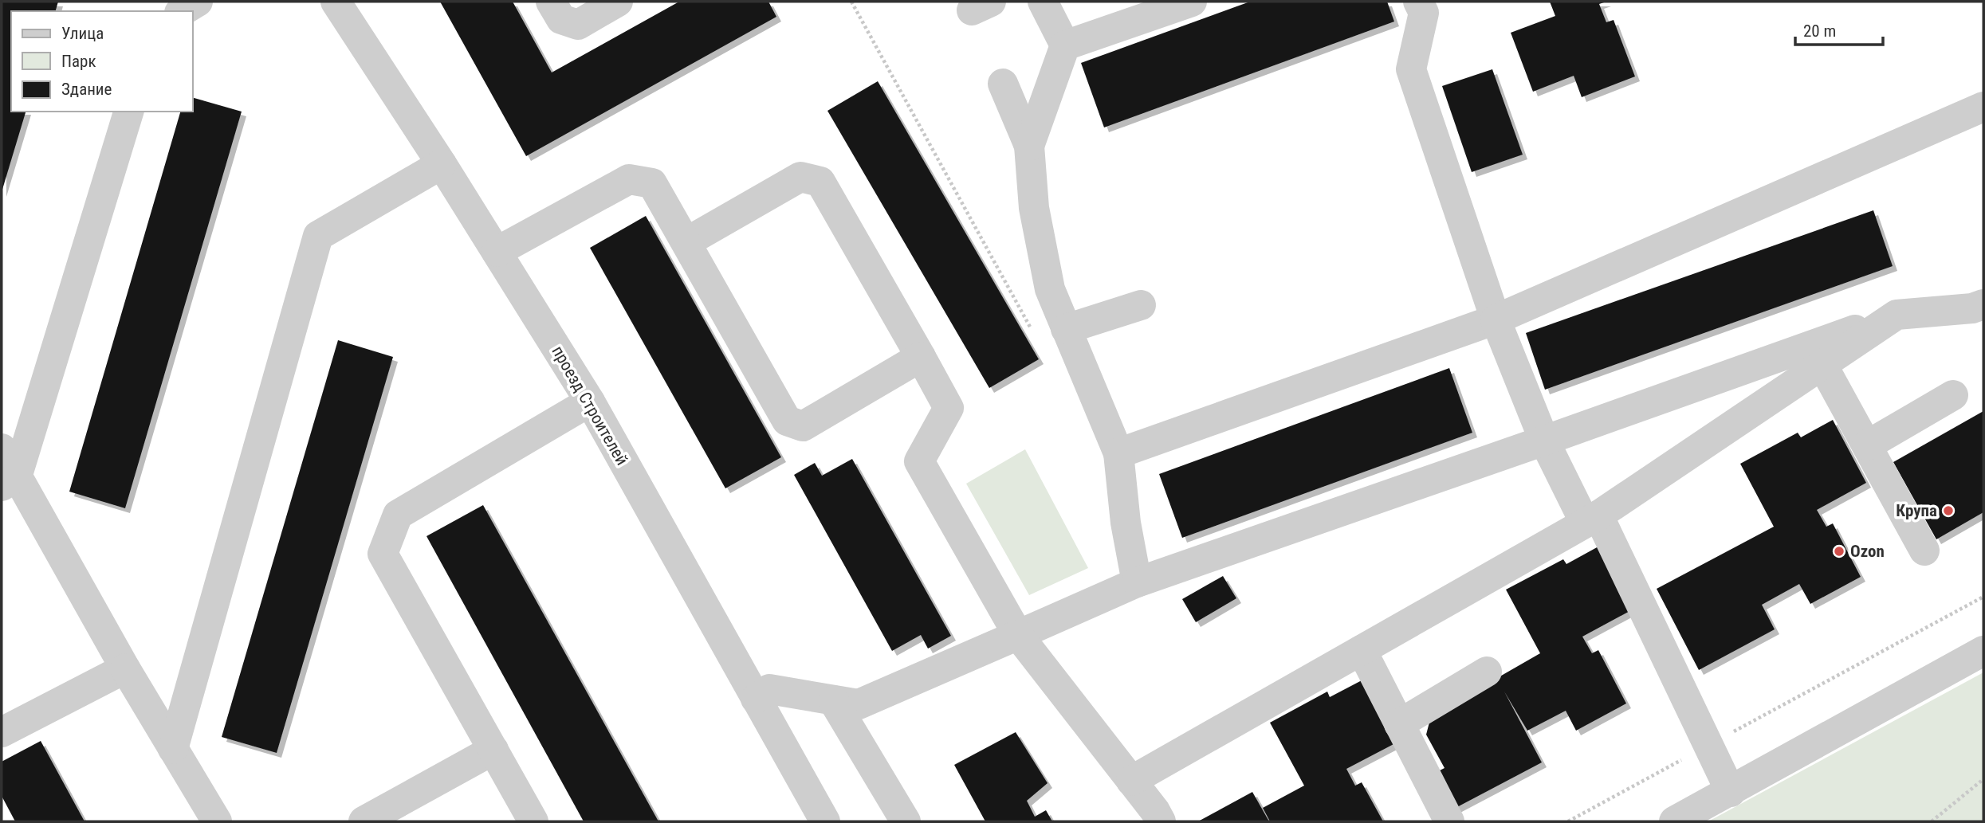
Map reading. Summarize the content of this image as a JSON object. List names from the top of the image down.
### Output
{
  "streets": {
    "street": ["проезд Строителей"]
  },
  "places": ["Крупа", "Ozon"],
  "legend": ["Улица", "Парк", "Здание"],
  "scale_bar": "20 m"
}
